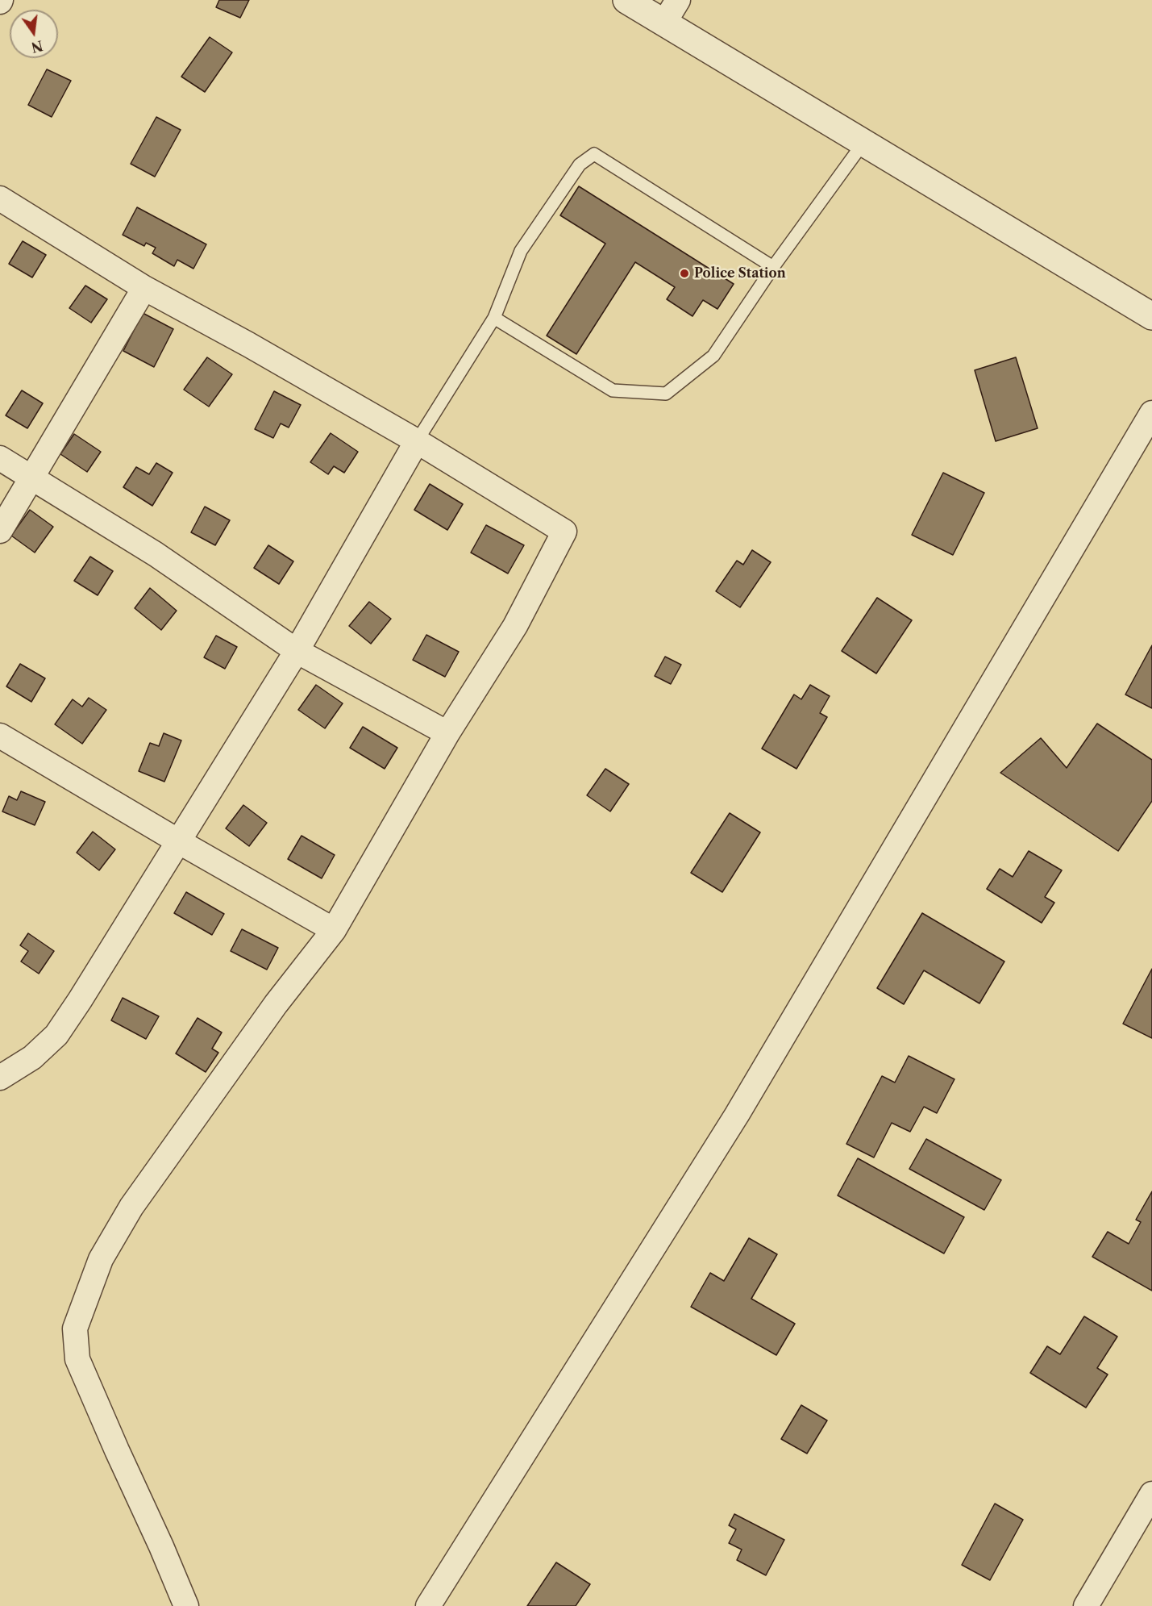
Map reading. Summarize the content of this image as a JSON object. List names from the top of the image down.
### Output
{
  "places": ["Police Station"],
  "north": "bottom"
}
